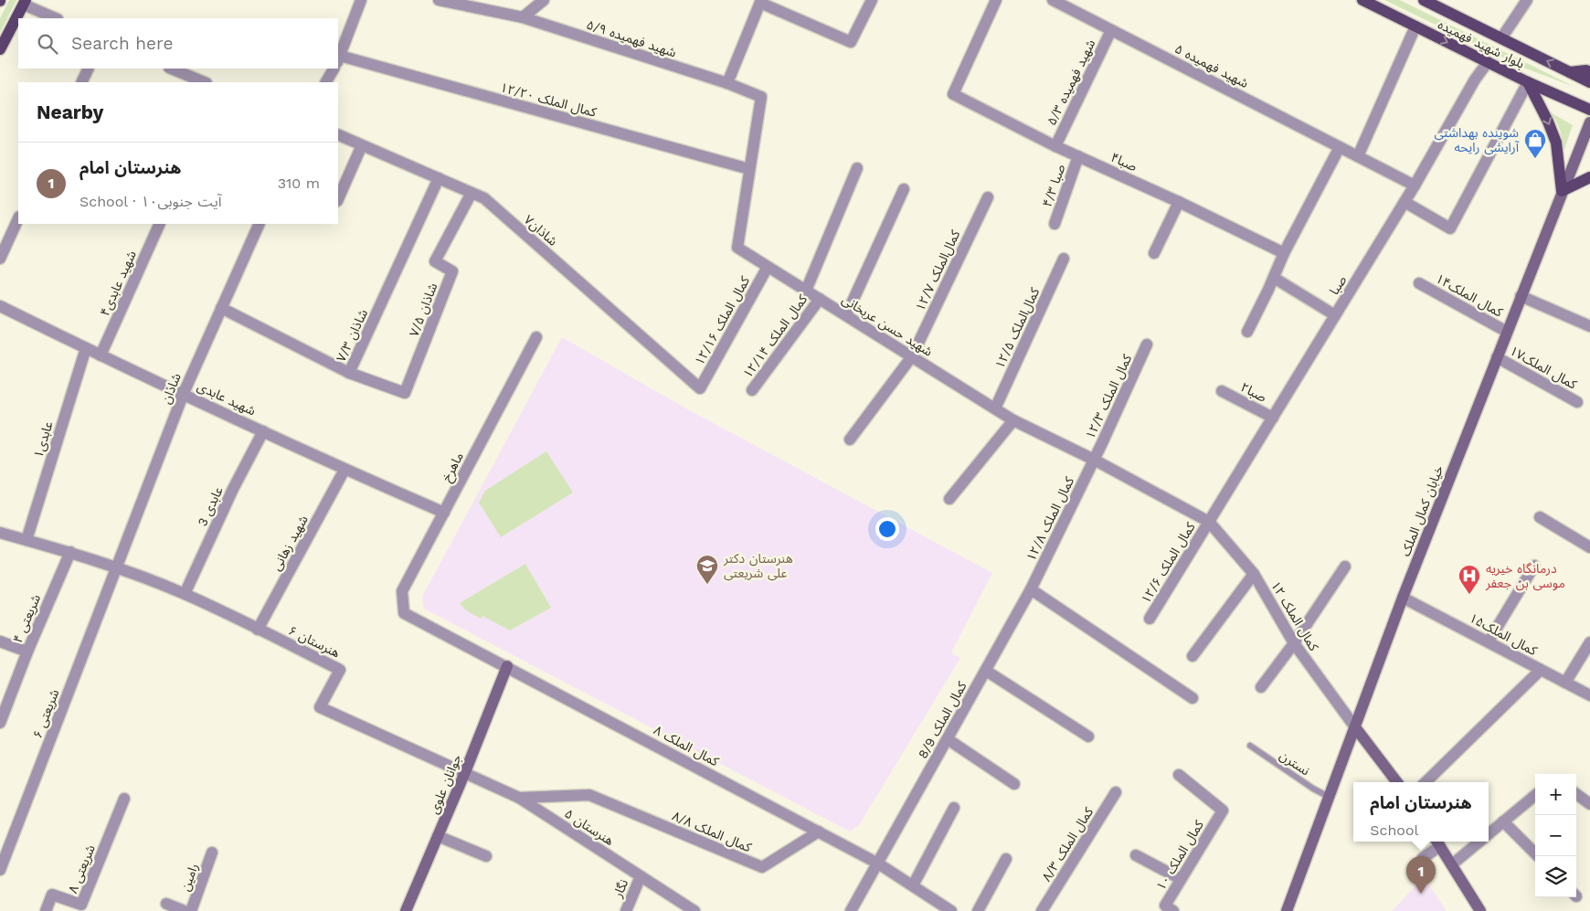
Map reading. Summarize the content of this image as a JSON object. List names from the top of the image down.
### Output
{
  "streets": {
    "main road": ["بلوار شهید فهمیده", "خیابان کمال الملک", "جوانان علوی"],
    "street": [
      "شهید فهمیده ۵/۹",
      "شهید فهمیده ۵",
      "شهید فهمیده ۵/۳",
      "کمال الملک ۱۲/۲۰",
      "صبا۴",
      "صبا ۴/۳",
      "شاذان۷",
      "کمال‌الملک ۱۲/۷",
      "شهید عابدی۴",
      "صبا",
      "کمال الملک۱۴",
      "شاذان ۷/۵",
      "کمال الملک ۱۲/۱۶",
      "شهید حسن عربخانی",
      "کمال‌الملک ۱۲/۵",
      "شاذان ۷/۳",
      "کمال الملک ۱۲/۱۴",
      "کمال الملک۱۷",
      "شاذان",
      "صبا۲",
      "کمال الملک ۱۲/۳",
      "شهید عابدی",
      "عابدی۱",
      "ماهرخ",
      "عابدی 3",
      "کمال الملک ۱۲/۸",
      "شهید زهانی",
      "کمال الملک ۱۲/۶",
      "کمال الملک ۱۲",
      "شریعتی ۴",
      "کمال الملک۱۵",
      "هنرستان ۶",
      "شریعتی ۶",
      "کمال الملک 8/9",
      "کمال الملک ۸",
      "هنرستان ۵",
      "کمال الملک ۸/۸",
      "کمال الملک ۸/۳",
      "کمال الملک ۱۰",
      "شریعتی ۸",
      "رامین",
      "نگار"
    ],
    "lane": ["نسترن"]
  },
  "crossings": [
    ["شهید فهمیده ۵/۹", "کمال الملک ۱۲/۲۰"],
    ["شهید فهمیده ۵/۹", "شهید حسن عربخانی"],
    ["بلوار شهید فهمیده", "صبا"],
    ["شهید فهمیده ۵", "شهید فهمیده ۵/۳"],
    ["شهید فهمیده ۵", "صبا"],
    ["شهید فهمیده ۵/۳", "صبا۴"],
    ["کمال الملک ۱۲/۲۰", "شهید حسن عربخانی"],
    ["صبا۴", "صبا ۴/۳"],
    ["شاذان۷", "شاذان ۷/۵"],
    ["شاذان۷", "کمال الملک ۱۲/۱۶"],
    ["شاذان۷", "شاذان ۷/۳"],
    ["کمال‌الملک ۱۲/۷", "شهید حسن عربخانی"],
    ["شهید عابدی۴", "شهید عابدی"],
    ["صبا", "شهید حسن عربخانی"],
    ["صبا", "صبا۲"],
    ["صبا", "کمال الملک ۱۲/۶"],
    ["صبا", "کمال الملک ۱۲"],
    ["کمال الملک۱۴", "خیابان کمال الملک"],
    ["شاذان ۷/۵", "شاذان ۷/۳"],
    ["کمال الملک ۱۲/۱۶", "شهید حسن عربخانی"],
    ["شهید حسن عربخانی", "کمال‌الملک ۱۲/۵"],
    ["شهید حسن عربخانی", "کمال الملک ۱۲/۱۴"],
    ["شهید حسن عربخانی", "کمال الملک ۱۲/۳"],
    ["شهید حسن عربخانی", "کمال الملک ۱۲/۸"],
    ["شهید حسن عربخانی", "کمال الملک ۱۲/۶"],
    ["شهید حسن عربخانی", "کمال الملک ۱۲"],
    ["شاذان ۷/۳", "شاذان"],
    ["کمال الملک۱۷", "خیابان کمال الملک"],
    ["شاذان", "شهید عابدی"],
    ["شاذان", "هنرستان ۶"],
    ["شاذان", "شریعتی ۶"],
    ["کمال الملک ۱۲/۳", "کمال الملک ۱۲/۸"],
    ["شهید عابدی", "عابدی۱"],
    ["شهید عابدی", "ماهرخ"],
    ["شهید عابدی", "عابدی 3"],
    ["شهید عابدی", "شهید زهانی"],
    ["عابدی۱", "هنرستان ۶"],
    ["ماهرخ", "کمال الملک ۸"],
    ["عابدی 3", "هنرستان ۶"],
    ["خیابان کمال الملک", "کمال الملک ۱۲"],
    ["خیابان کمال الملک", "کمال الملک۱۵"],
    ["خیابان کمال الملک", "نسترن"],
    ["کمال الملک ۱۲/۸", "کمال الملک 8/9"],
    ["شهید زهانی", "هنرستان ۶"],
    ["کمال الملک ۱۲/۶", "کمال الملک ۱۲"],
    ["شریعتی ۴", "هنرستان ۶"],
    ["هنرستان ۶", "شریعتی ۶"],
    ["هنرستان ۶", "جوانان علوی"],
    ["هنرستان ۶", "هنرستان ۵"],
    ["کمال الملک 8/9", "کمال الملک ۸"],
    ["کمال الملک ۸", "جوانان علوی"],
    ["کمال الملک ۸", "کمال الملک ۸/۸"],
    ["جوانان علوی", "هنرستان ۵"],
    ["هنرستان ۵", "کمال الملک ۸/۸"],
    ["هنرستان ۵", "نگار"]
  ],
  "places": {
    "shop": ["شوینده بهداشتی آرایشی رایحه"],
    "school or university": ["هنرستان دکتر علی شریعتی"],
    "hospital": ["درمانگاه خیریه موسی بن جعفر"]
  },
  "page": {
    "search": "Search here",
    "heading": "Nearby",
    "list": [
      {
        "mark": "1",
        "name": "هنرستان امام",
        "note": "School · آیت جنوبی۱۰",
        "value": "310 m"
      }
    ],
    "map_buttons": ["+", "−"],
    "popup": ["هنرستان امام", "School"],
    "pins": "1"
  }
}
